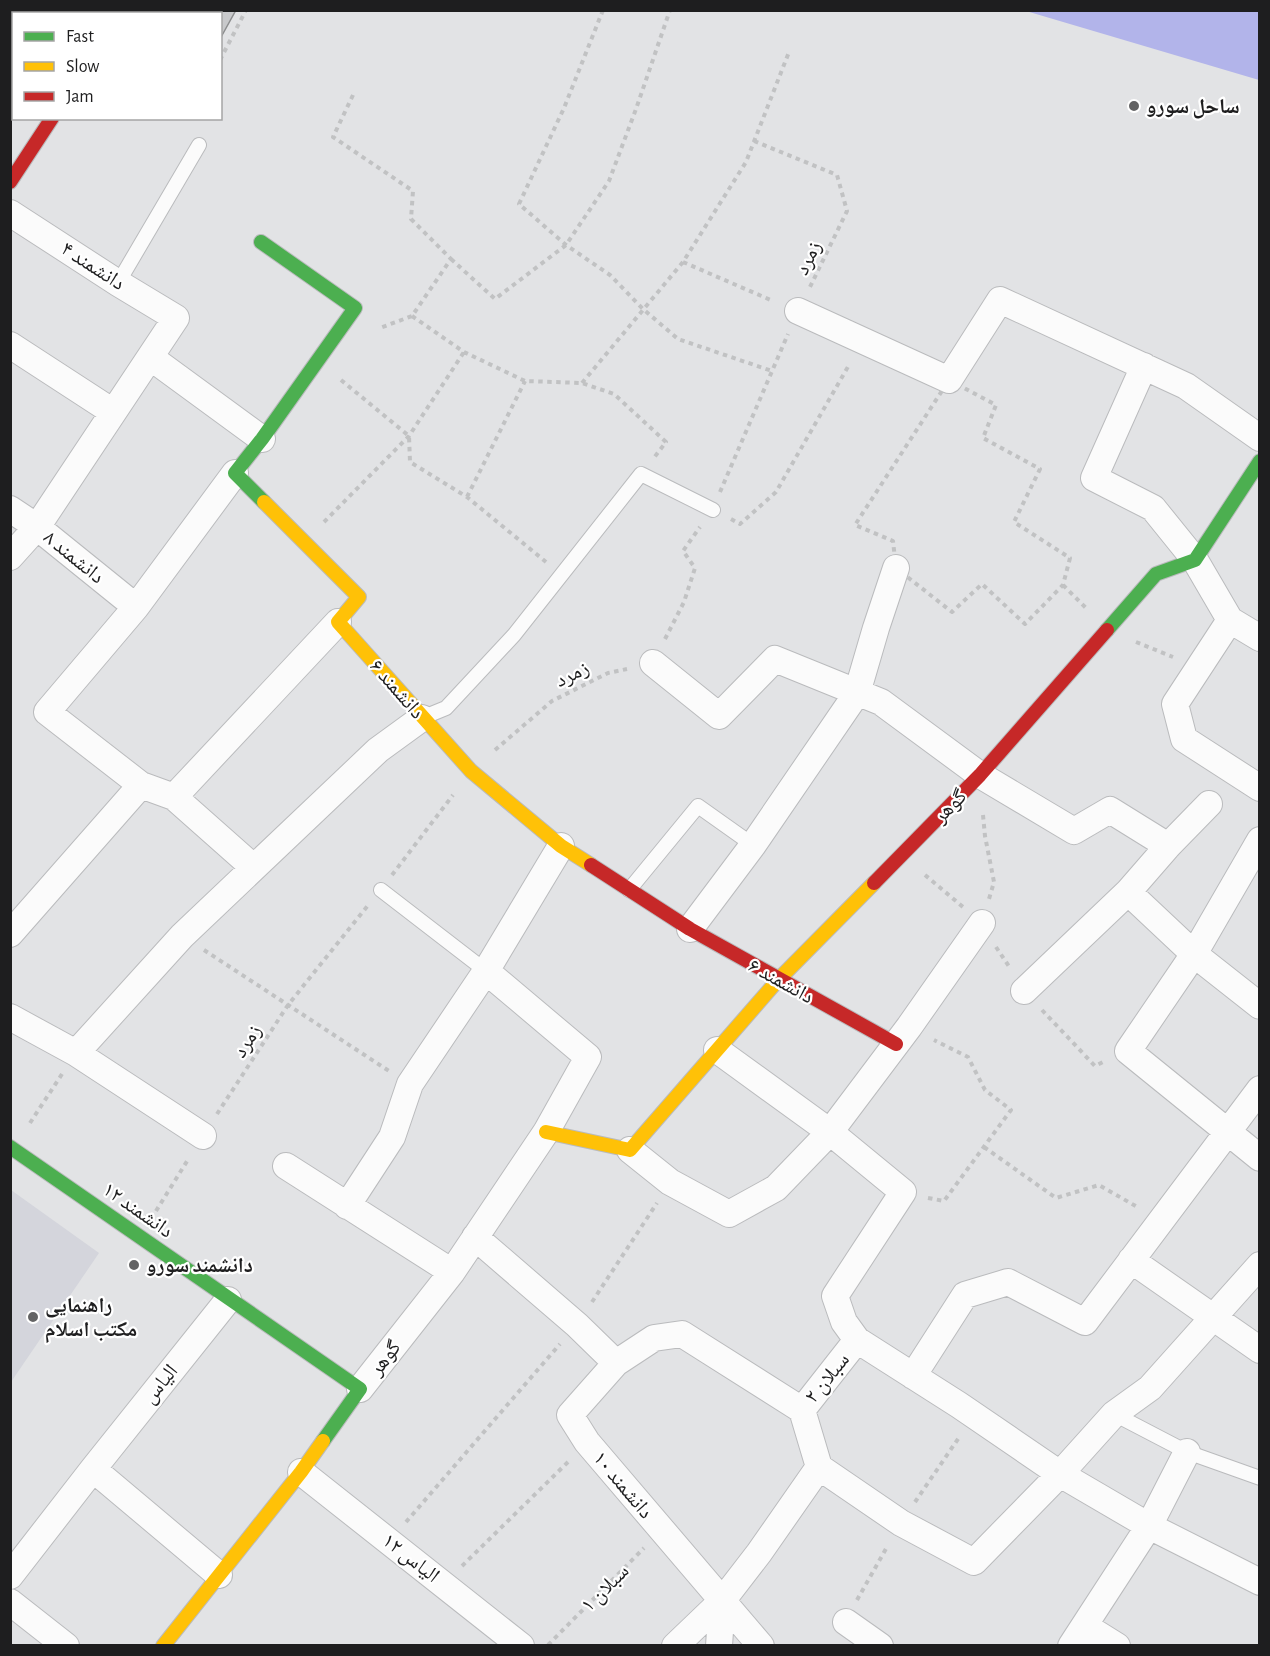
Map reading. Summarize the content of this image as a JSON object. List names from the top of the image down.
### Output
{
  "streets": {
    "street": [
      "دانشمند ۴",
      "دانشمند ۸",
      "دانشمند ۶",
      "گوهر",
      "دانشمند ۱۲",
      "سبلان ۲",
      "الیاس",
      "دانشمند ۱۰",
      "الیاس ۱۲"
    ],
    "path": ["زمرد", "سبلان ۱"]
  },
  "crossings": [
    ["زمرد", "دانشمند ۶"],
    ["زمرد", "دانشمند ۱۲"],
    ["دانشمند ۶", "گوهر"],
    ["گوهر", "دانشمند ۱۲"],
    ["گوهر", "الیاس ۱۲"],
    ["دانشمند ۱۲", "الیاس"],
    ["دانشمند ۱۰", "سبلان ۱"]
  ],
  "places": ["ساحل سورو", "دانشمند سورو", "راهنمایی مکتب اسلام"],
  "legend": ["Fast", "Slow", "Jam"]
}
